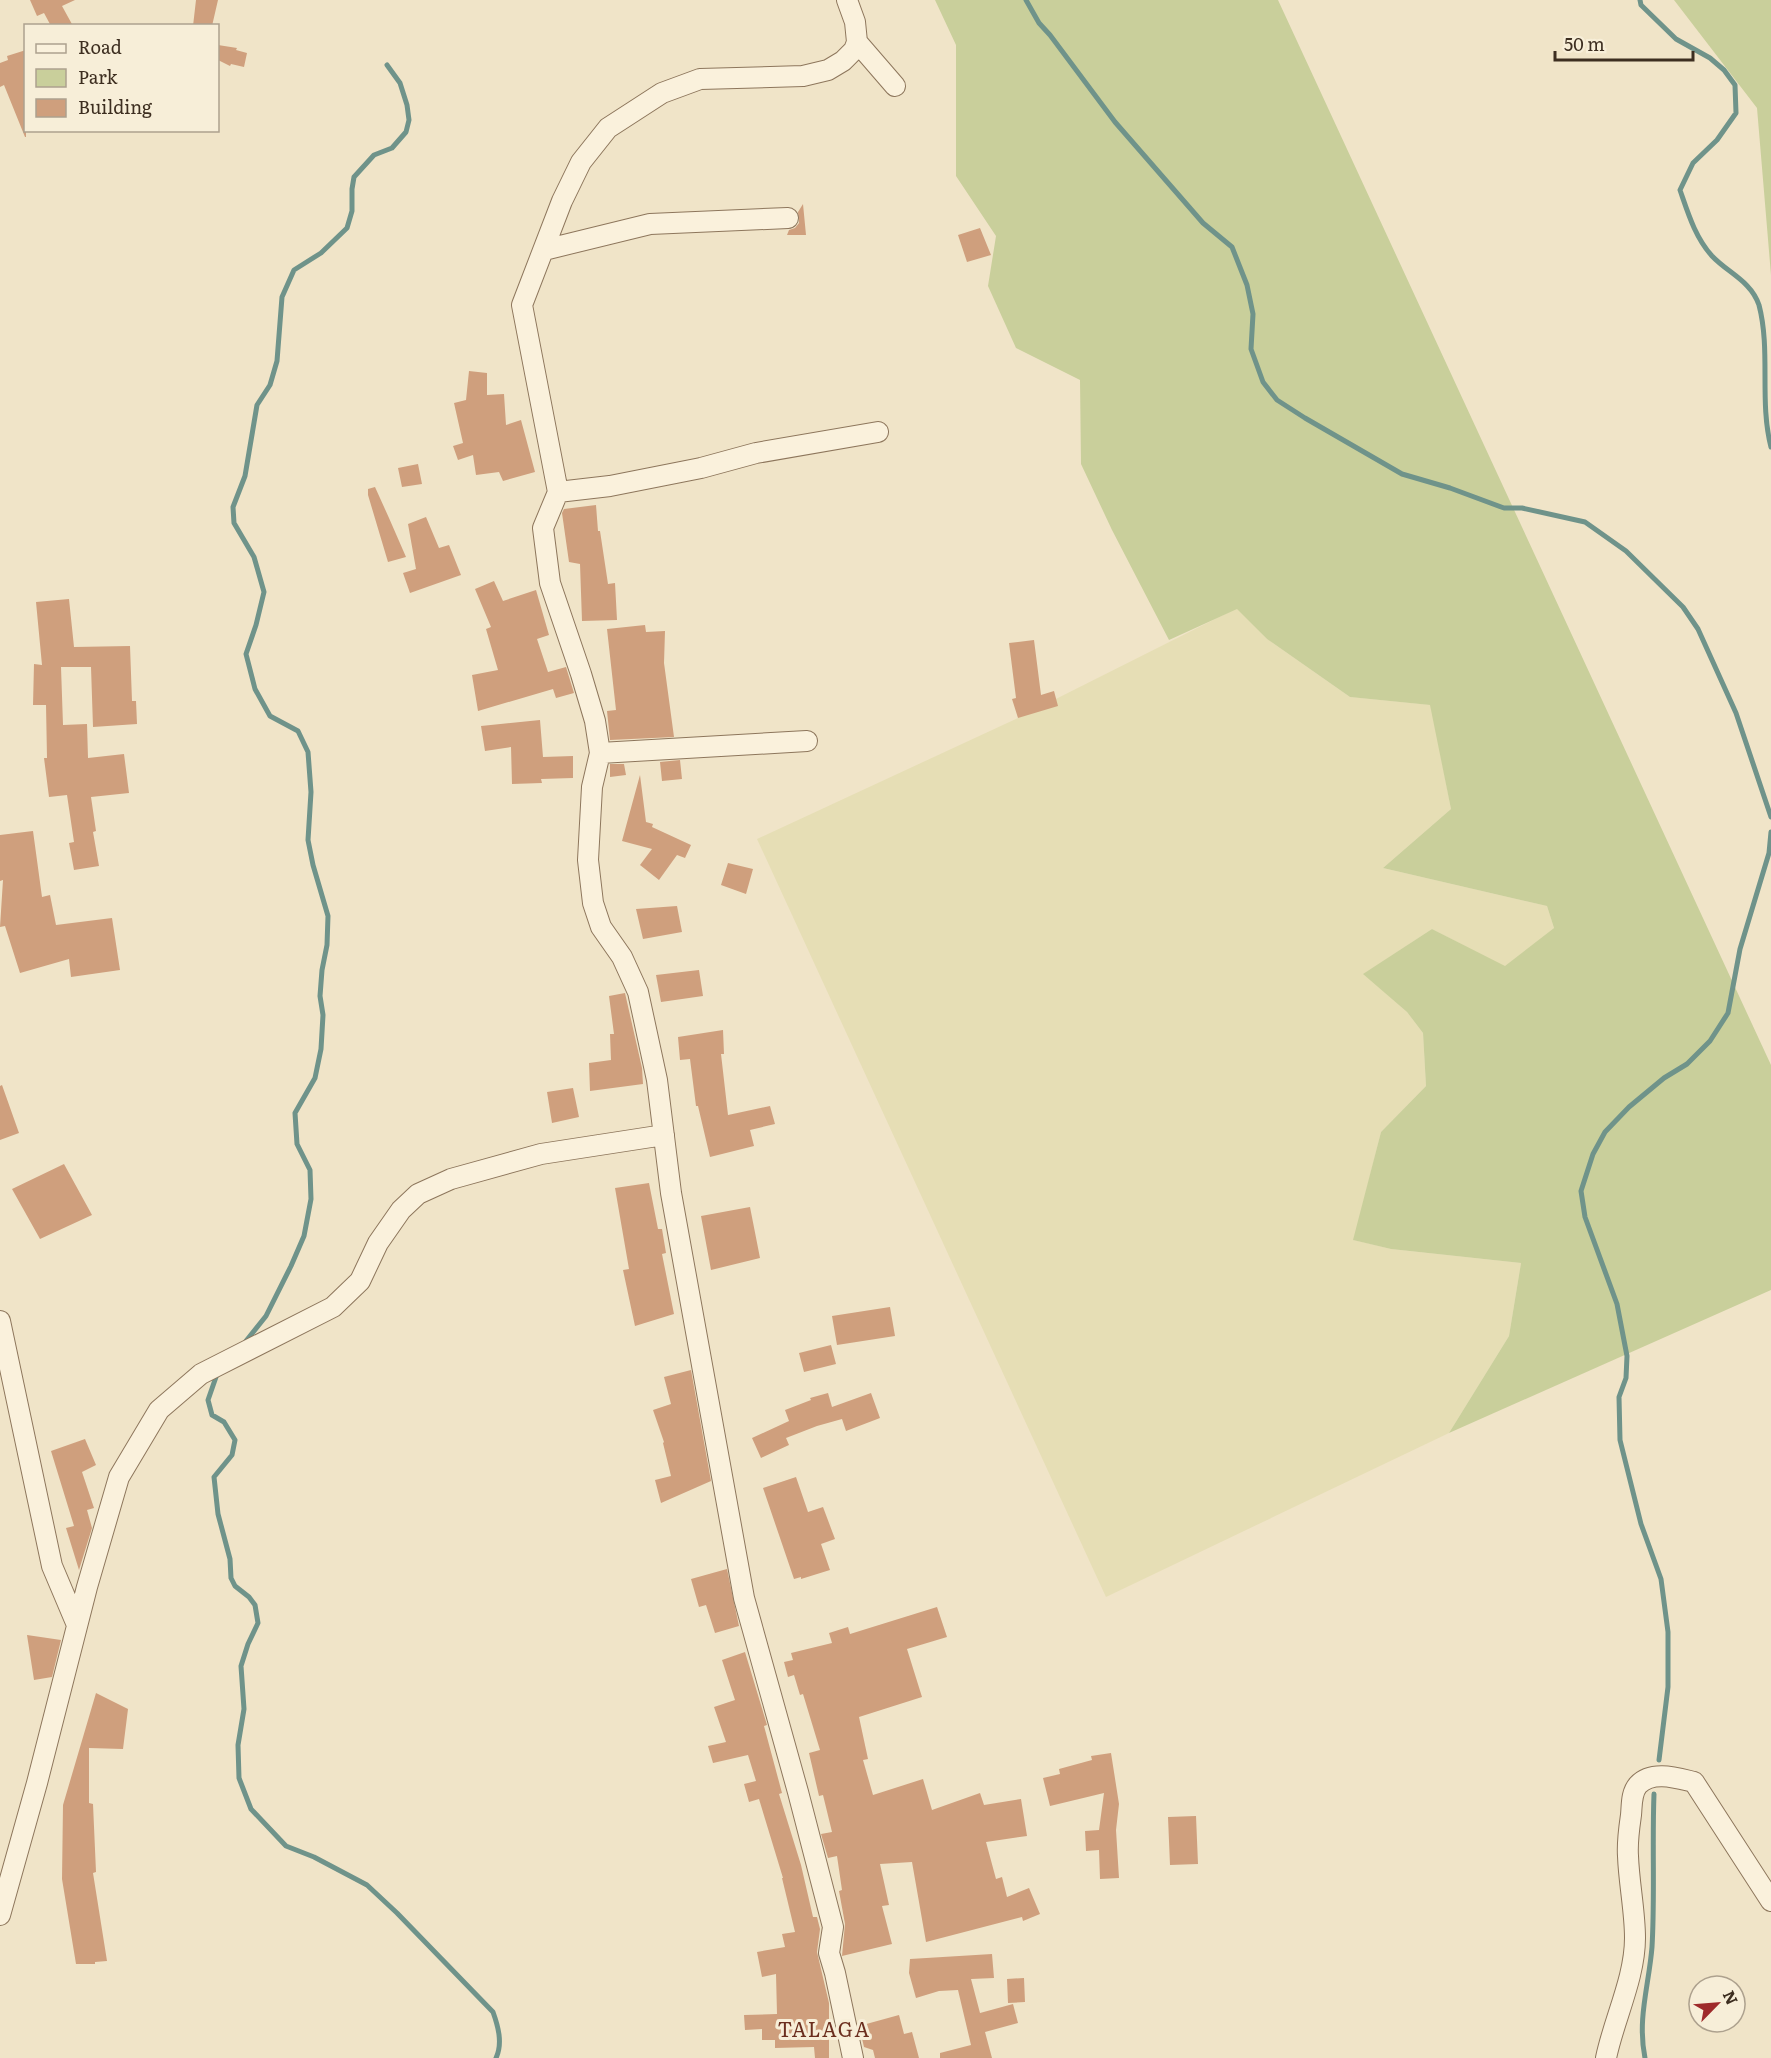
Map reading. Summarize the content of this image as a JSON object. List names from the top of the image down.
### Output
{
  "districts": ["TALAGA"],
  "legend": ["Road", "Park", "Building"],
  "scale_bar": "50 m",
  "north": "top right"
}
